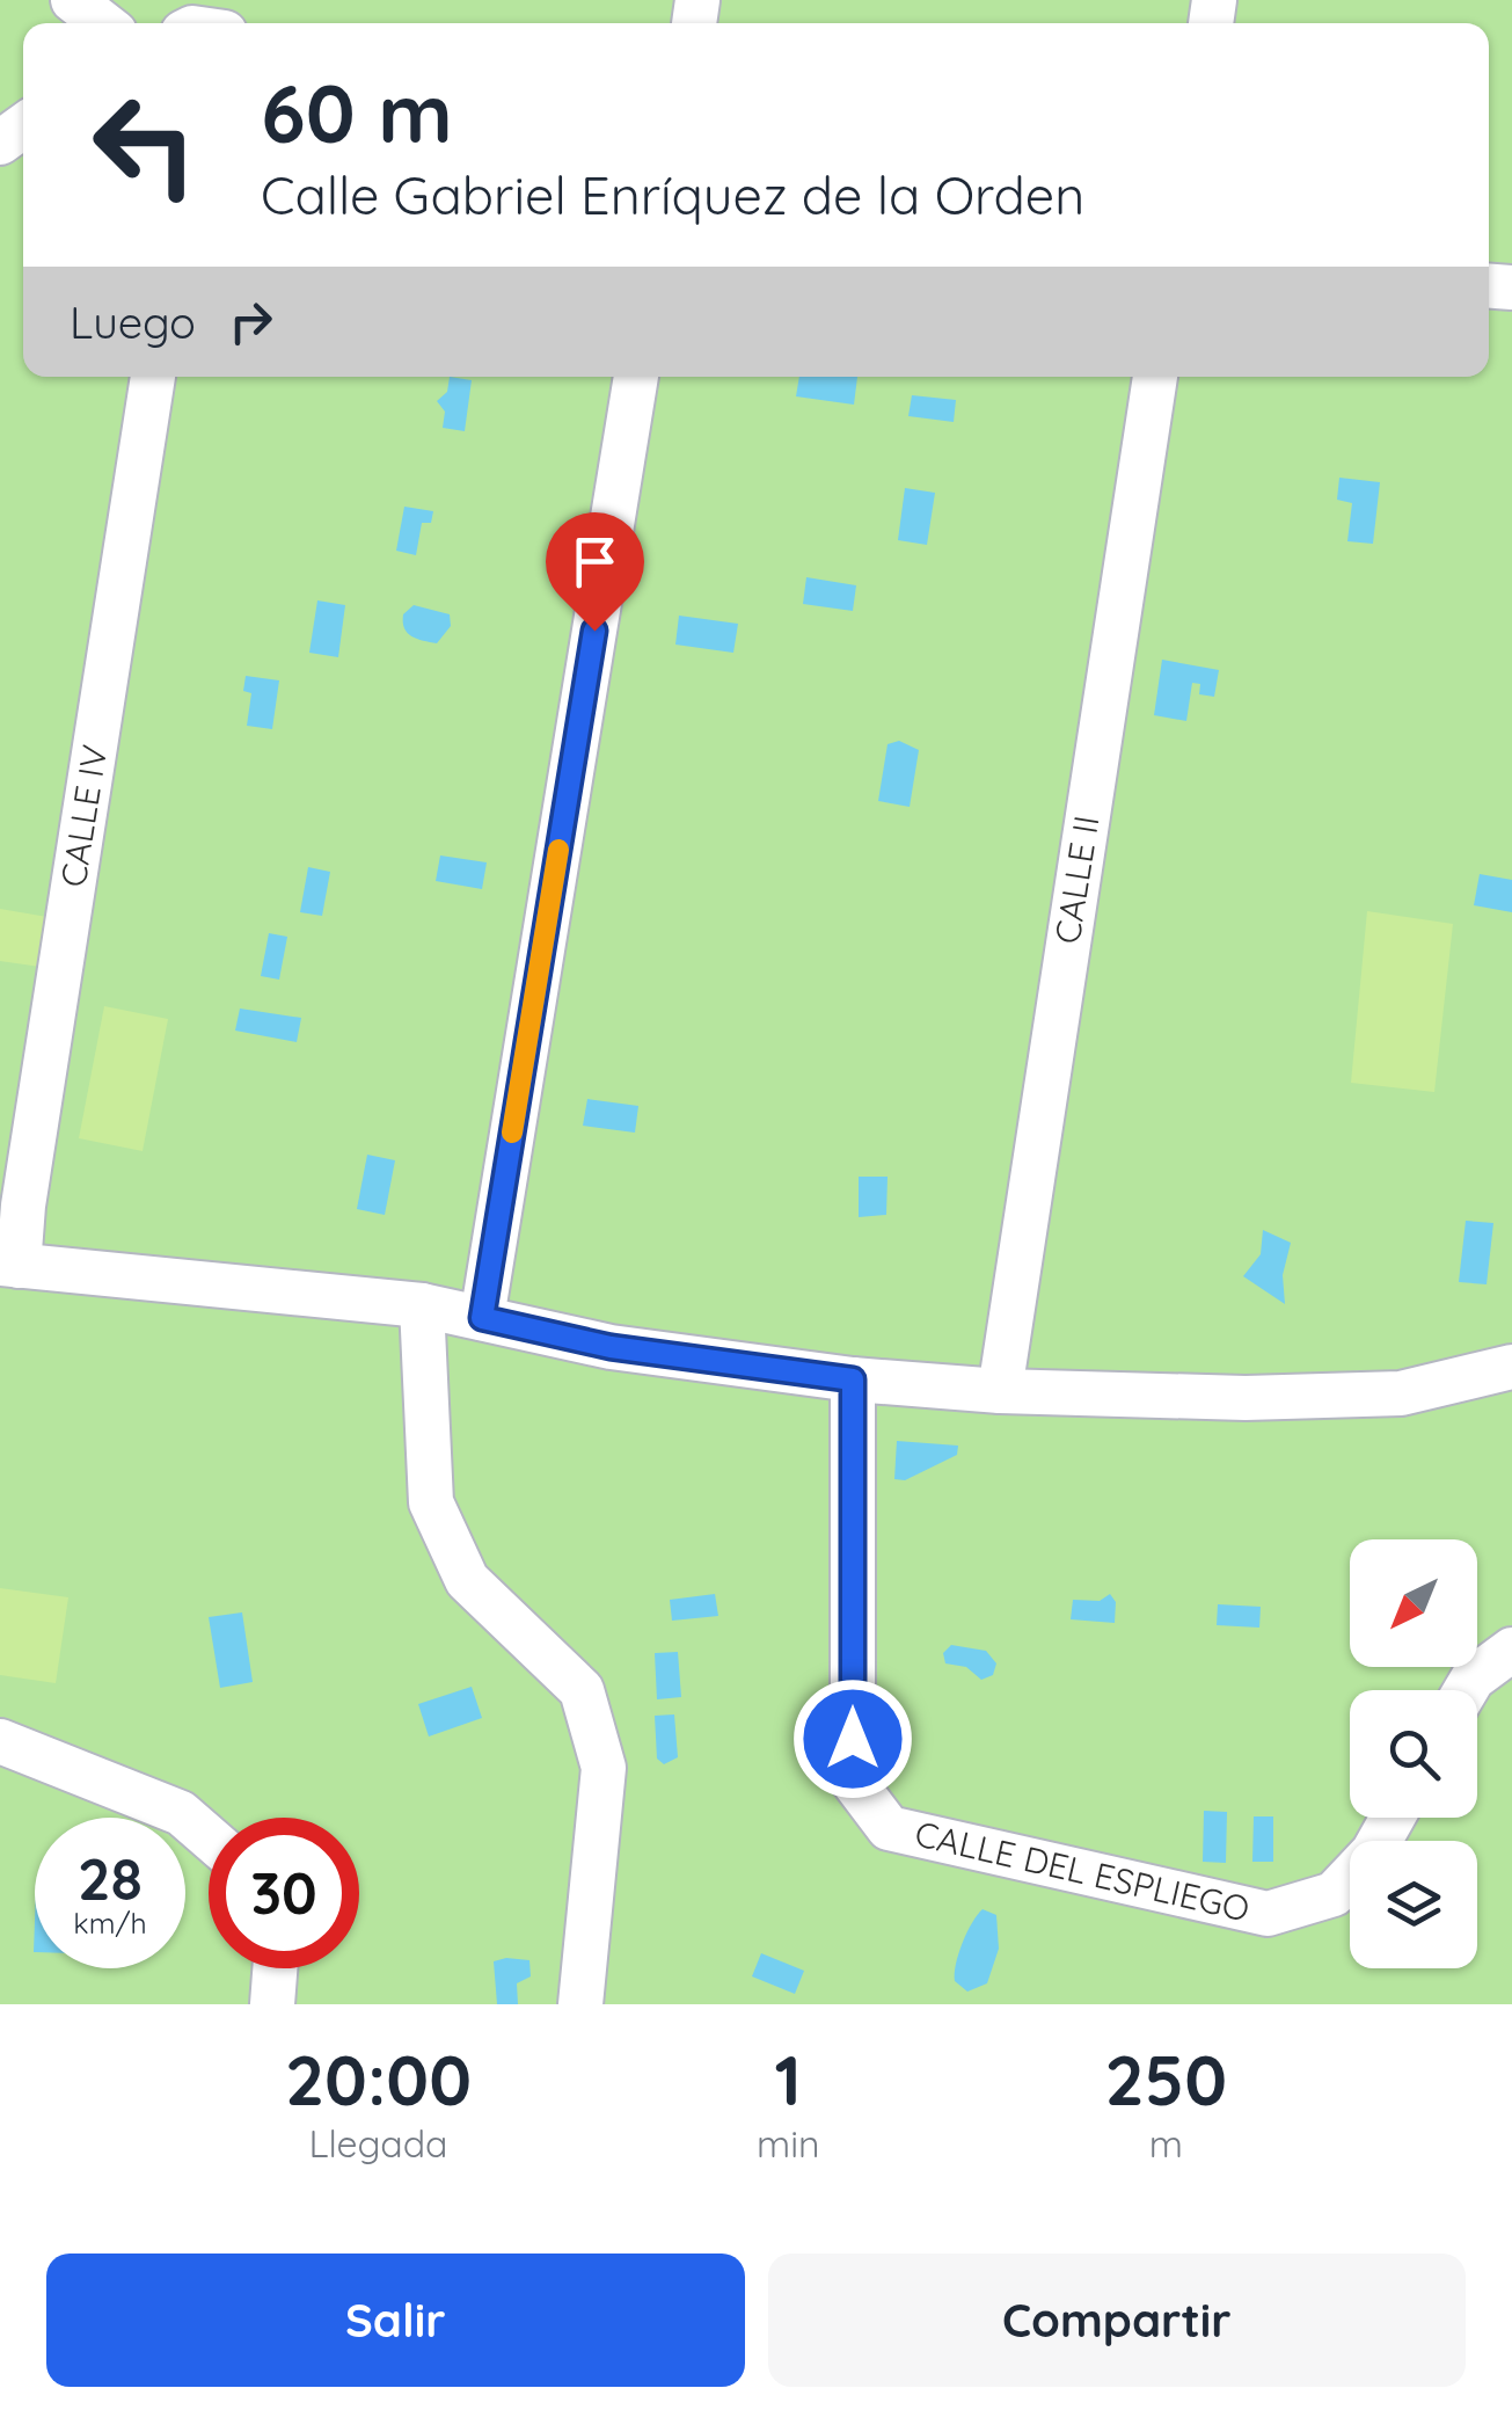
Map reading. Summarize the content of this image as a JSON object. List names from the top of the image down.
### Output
{
  "streets": {
    "street": ["CALLE IV", "CALLE II", "CALLE DEL ESPLIEGO"]
  },
  "north": "bottom left",
  "page": {
    "turn": ["60 m", "Calle Gabriel Enríquez de la Orden"],
    "then": "Luego",
    "speed": "28 km/h",
    "limit": "30",
    "eta": [
      "20:00",
      "Llegada",
      "1",
      "min",
      "250",
      "m"
    ],
    "buttons": ["Salir", "Compartir"]
  }
}
